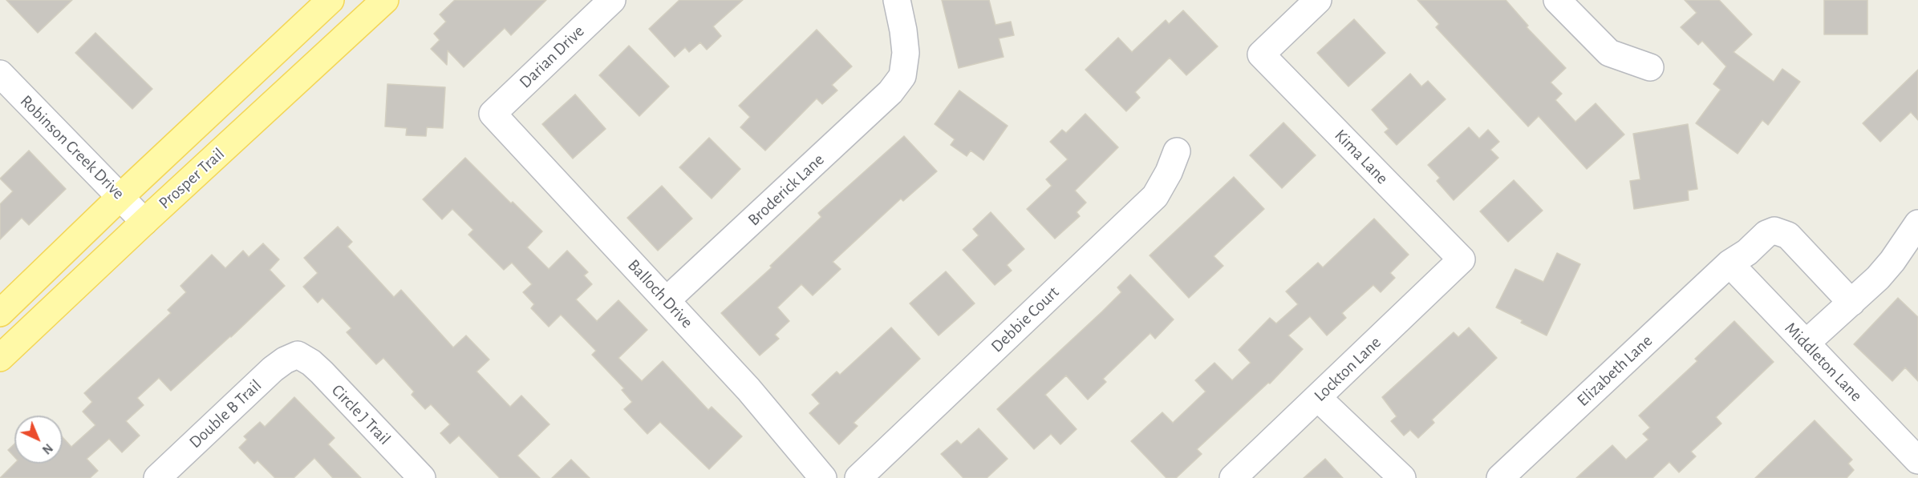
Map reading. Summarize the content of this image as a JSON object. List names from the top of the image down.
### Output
{
  "streets": {
    "main road": ["Prosper Trail"],
    "street": [
      "Darian Drive",
      "Robinson Creek Drive",
      "Kima Lane",
      "Broderick Lane",
      "Balloch Drive",
      "Debbie Court",
      "Middleton Lane",
      "Lockton Lane",
      "Elizabeth Lane",
      "Double B Trail",
      "Circle J Trail"
    ]
  },
  "crossings": [
    ["Darian Drive", "Balloch Drive"],
    ["Robinson Creek Drive", "Prosper Trail"],
    ["Kima Lane", "Lockton Lane"],
    ["Broderick Lane", "Balloch Drive"],
    ["Middleton Lane", "Elizabeth Lane"],
    ["Double B Trail", "Circle J Trail"]
  ],
  "north": "bottom right"
}
